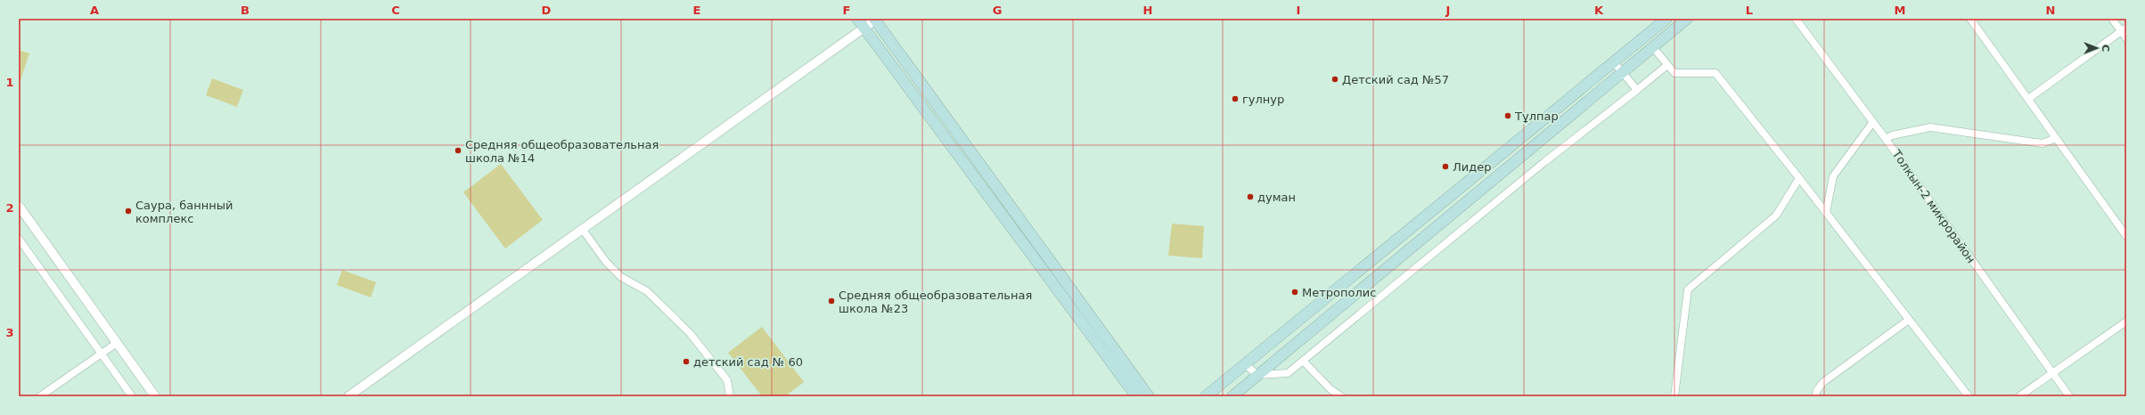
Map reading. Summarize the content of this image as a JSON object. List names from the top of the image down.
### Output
{
  "streets": {
    "street": ["Толкын-2 микрорайон"]
  },
  "places": [
    "Детский сад №57",
    "гулнур",
    "Тұлпар",
    "Cредняя общеобразовательная школа №14",
    "Лидер",
    "думан",
    "Саура, баннный комплекс",
    "Метрополис",
    "Средняя общеобразовательная школа №23",
    "детский сад № 60"
  ],
  "north": "right",
  "grid": {
    "columns": [
      "A",
      "B",
      "C",
      "D",
      "E",
      "F",
      "G",
      "H",
      "I",
      "J",
      "K",
      "L",
      "M",
      "N"
    ],
    "rows": ["1", "2", "3"]
  }
}
